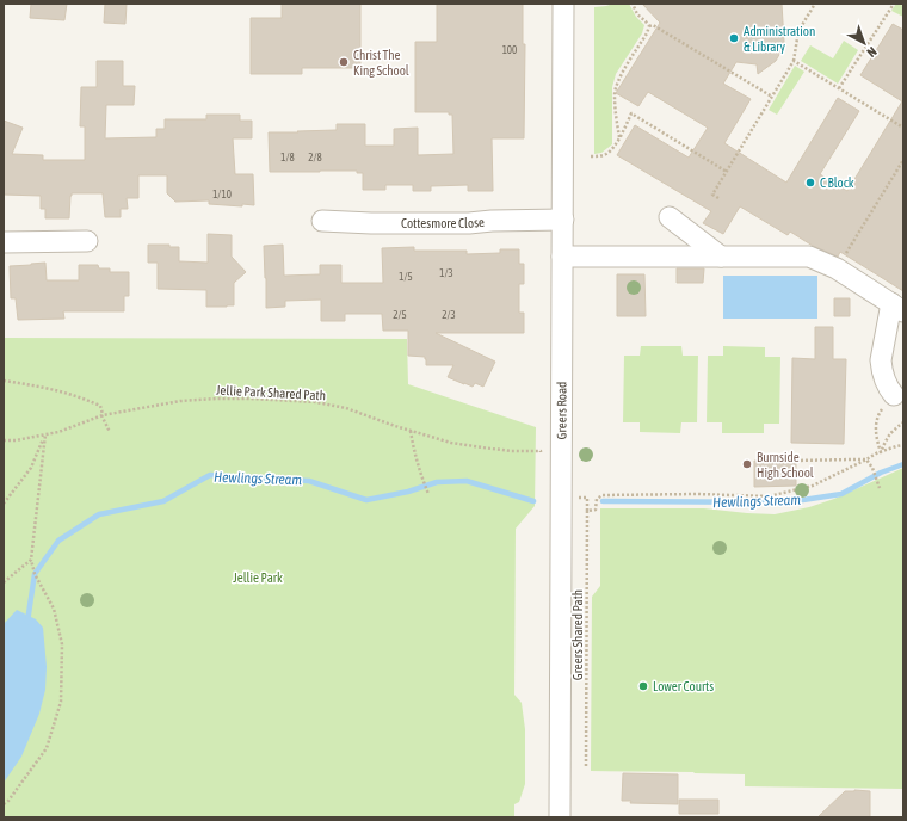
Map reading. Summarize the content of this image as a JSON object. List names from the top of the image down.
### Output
{
  "streets": {
    "street": ["Cottesmore Close", "Greers Road"],
    "path": ["Jellie Park Shared Path", "Greers Shared Path"]
  },
  "crossings": [
    ["Cottesmore Close", "Greers Road"]
  ],
  "water": ["Hewlings Stream"],
  "parks": ["Jellie Park"],
  "places": [
    "Administration & Library",
    "Christ The King School",
    "C Block",
    "Burnside High School",
    "Lower Courts"
  ],
  "house_numbers": [
    "100",
    "1/8",
    "2/8",
    "1/10",
    "1/3",
    "1/5",
    "2/5",
    "2/3"
  ],
  "north": "bottom right"
}
